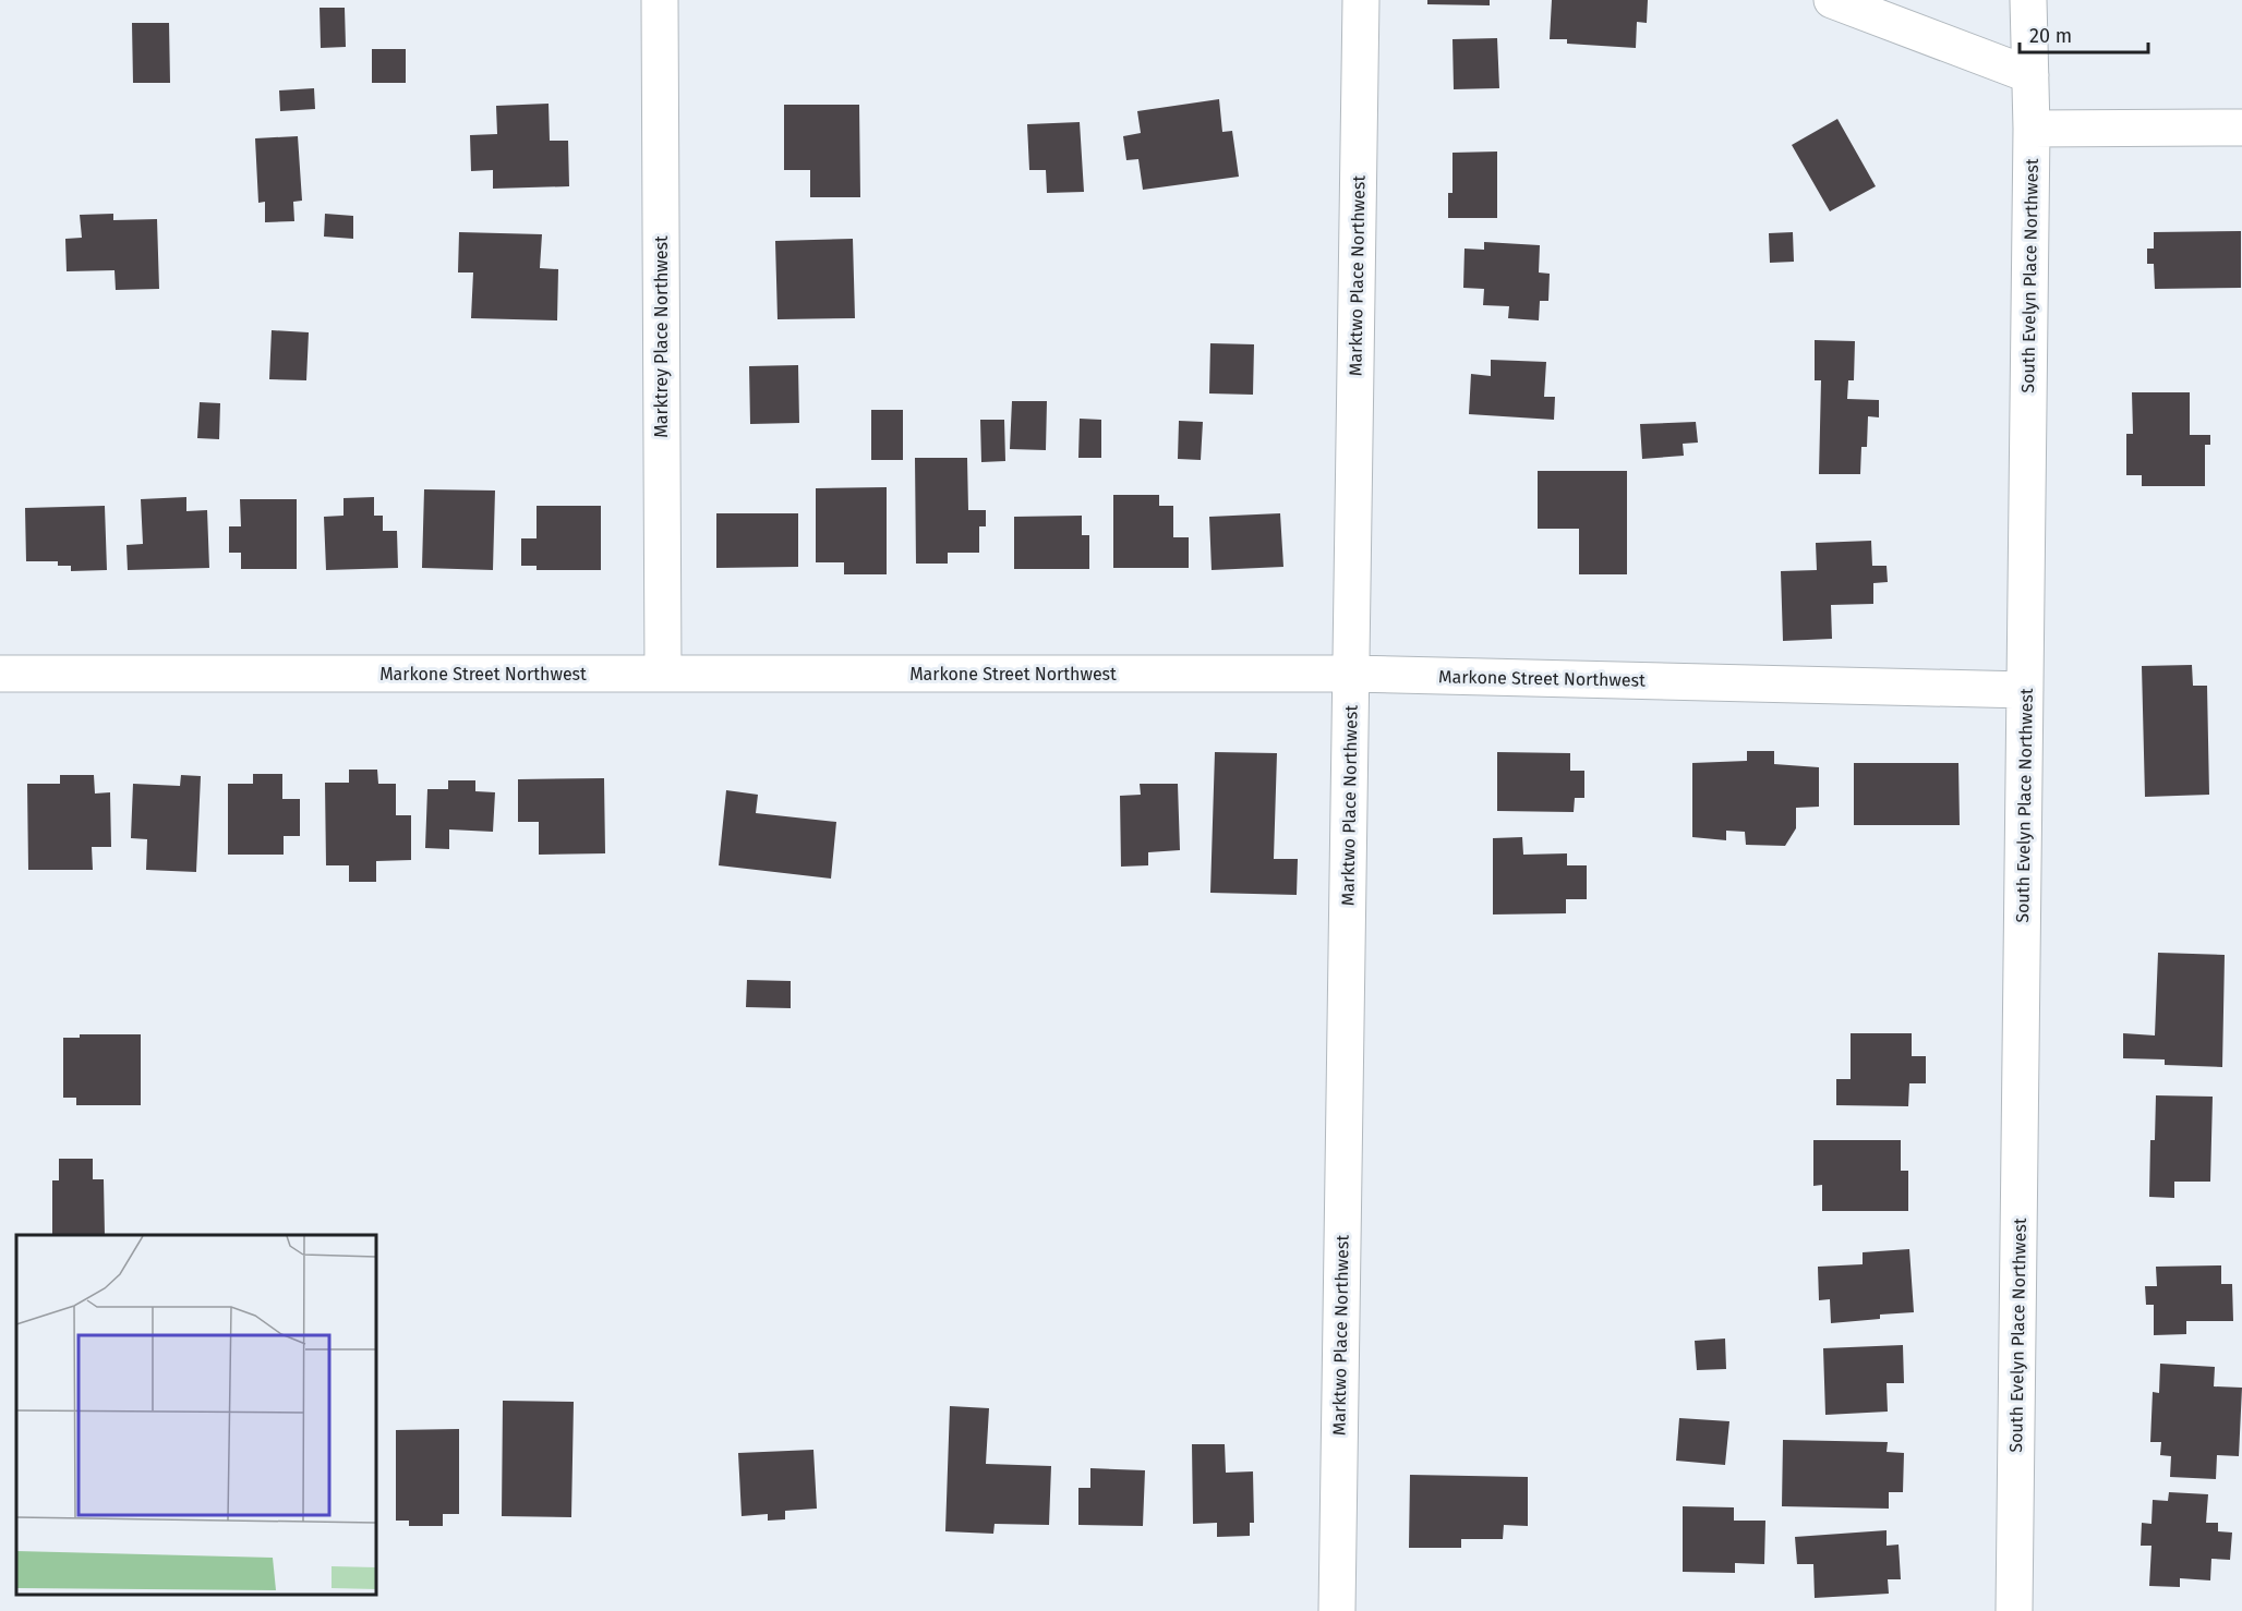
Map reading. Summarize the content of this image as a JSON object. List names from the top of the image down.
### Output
{
  "streets": {
    "street": [
      "Marktwo Place Northwest",
      "South Evelyn Place Northwest",
      "Marktrey Place Northwest",
      "Markone Street Northwest"
    ]
  },
  "crossings": [
    ["Marktwo Place Northwest", "Markone Street Northwest"],
    ["South Evelyn Place Northwest", "Markone Street Northwest"],
    ["Marktrey Place Northwest", "Markone Street Northwest"]
  ],
  "scale_bar": "20 m"
}
